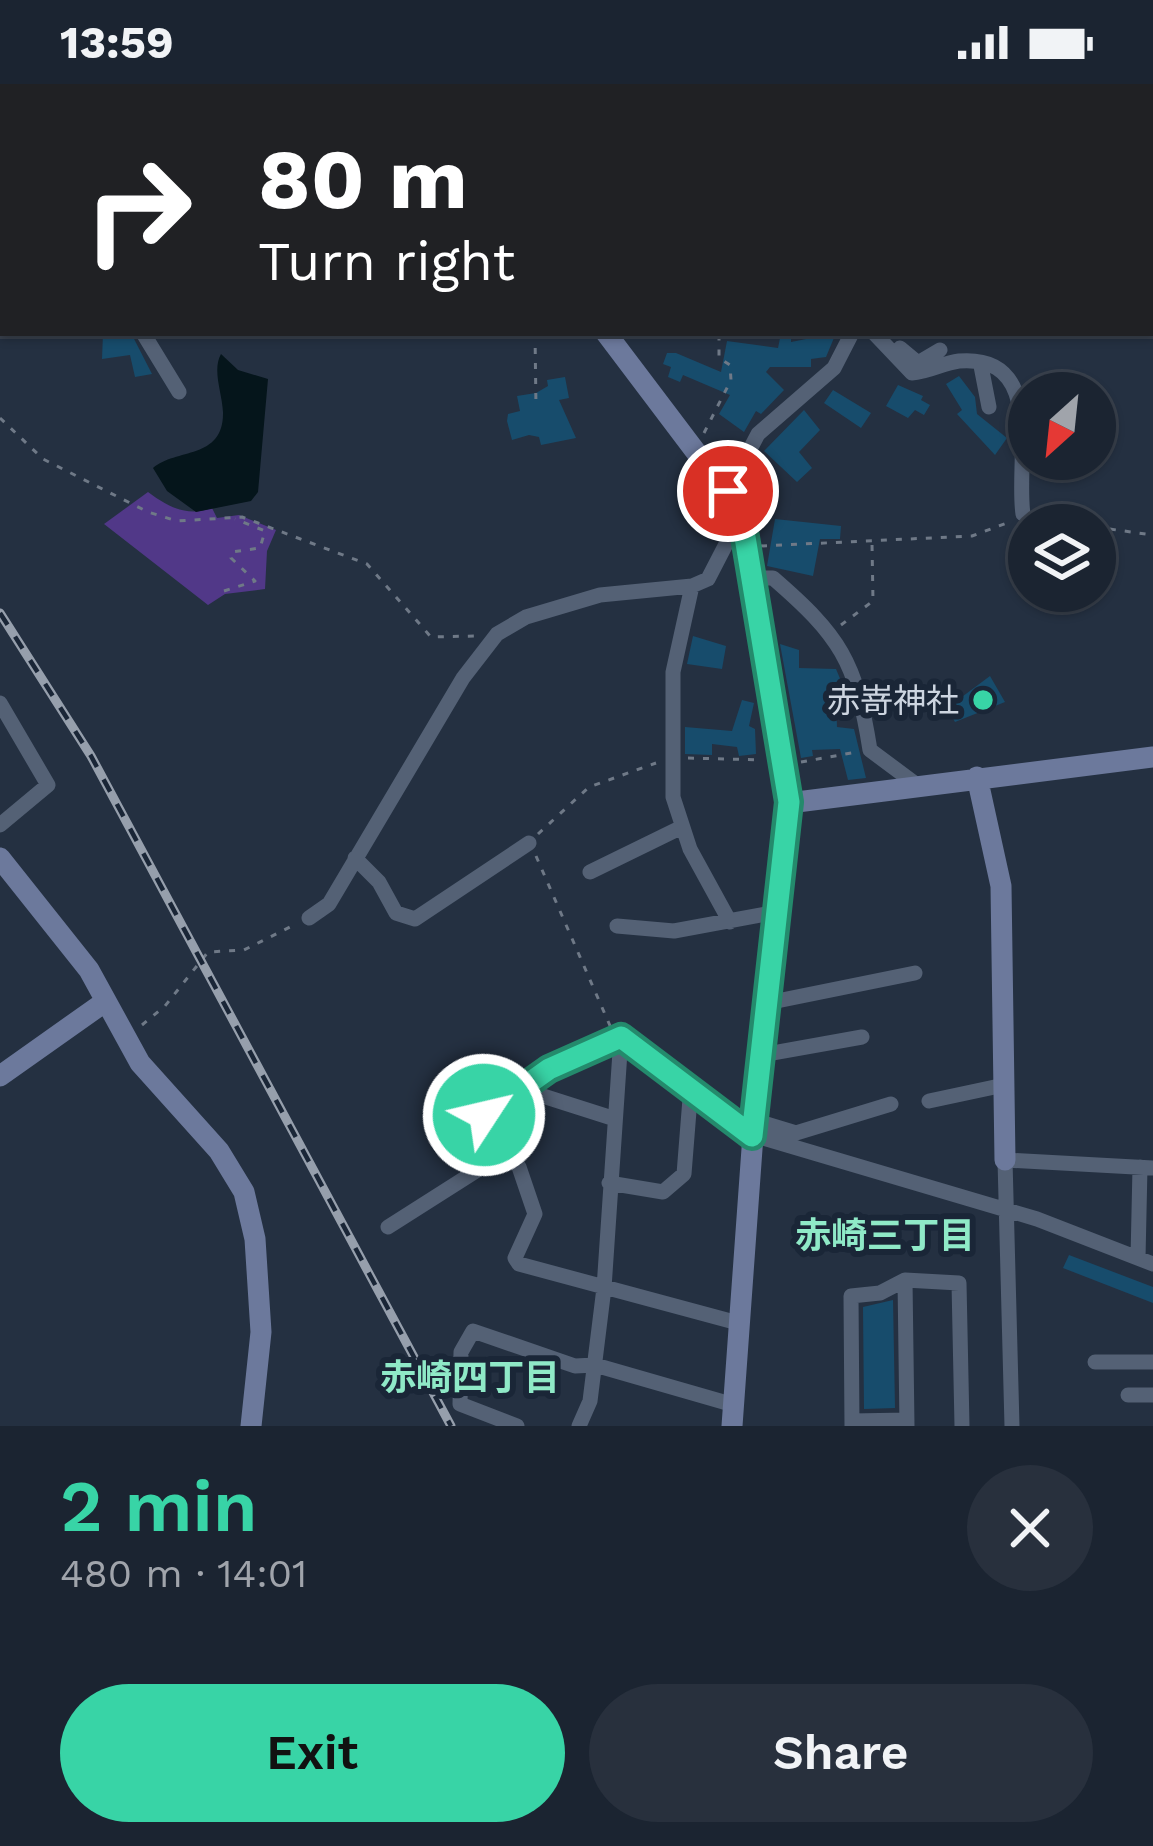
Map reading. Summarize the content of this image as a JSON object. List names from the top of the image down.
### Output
{
  "districts": ["赤崎三丁目", "赤崎四丁目"],
  "places": ["赤嵜神社"],
  "north": "bottom left",
  "page": {
    "status": "13:59",
    "turn": ["80 m", "Turn right"],
    "heading": ["2 min", "480 m · 14:01"],
    "buttons": ["Exit", "Share"]
  }
}
